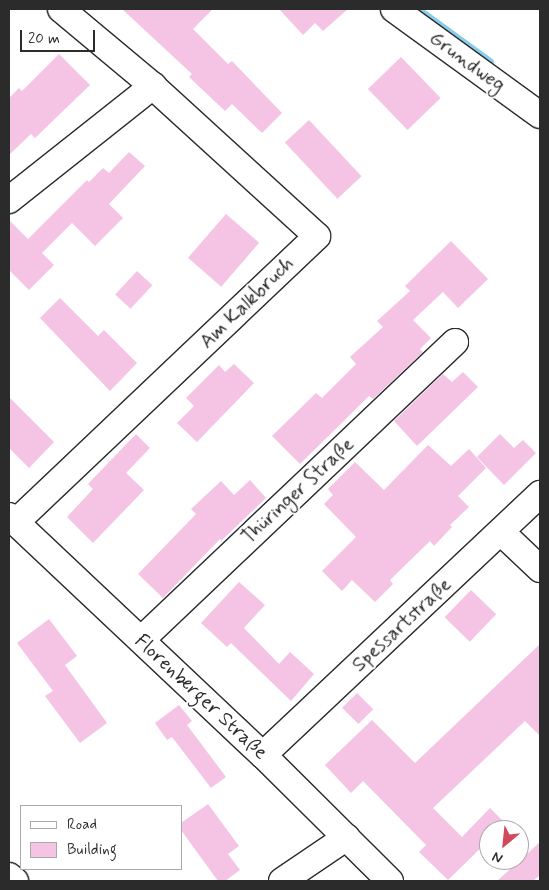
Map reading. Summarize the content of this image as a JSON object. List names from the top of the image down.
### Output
{
  "streets": {
    "street": [
      "Grundweg",
      "Am Kalkbruch",
      "Thüringer Straße",
      "Spessartstraße",
      "Florenberger Straße"
    ]
  },
  "crossings": [
    ["Am Kalkbruch", "Florenberger Straße"],
    ["Thüringer Straße", "Florenberger Straße"],
    ["Spessartstraße", "Florenberger Straße"]
  ],
  "legend": ["Road", "Building"],
  "scale_bar": "20 m",
  "north": "bottom left"
}
